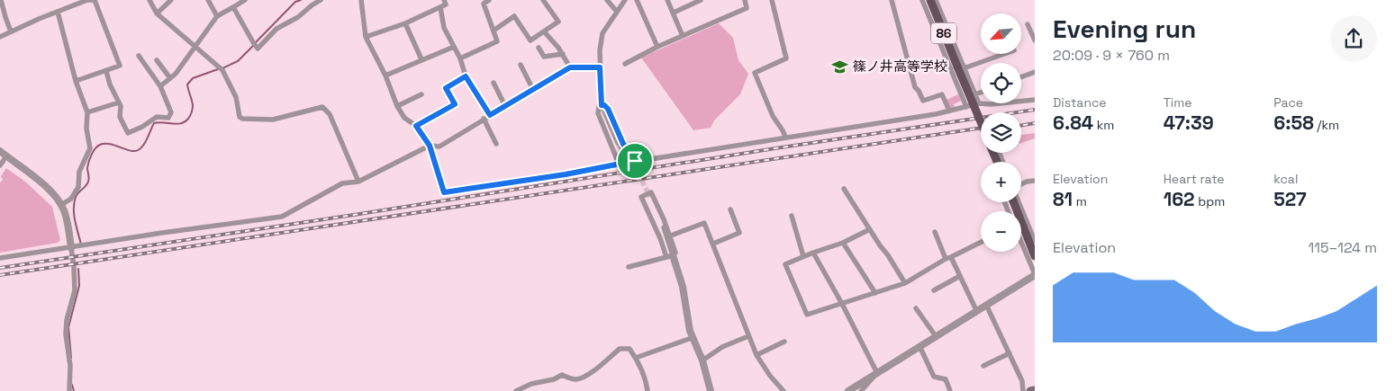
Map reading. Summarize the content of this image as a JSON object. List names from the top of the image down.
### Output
{
  "streets": {
    "main road": ["86"]
  },
  "places": {
    "school or university": ["篠ノ井高等学校"]
  },
  "north": "bottom left",
  "page": {
    "heading": ["Evening run", "20:09 · 9 × 760 m"],
    "map_buttons": ["+", "−"],
    "stats": [
      ["Distance", "6.84 km"],
      ["Time", "47:39"],
      ["Pace", "6:58 /km"],
      ["Elevation", "81 m"],
      ["Heart rate", "162 bpm"],
      ["kcal", "527"]
    ],
    "chart": ["Elevation", "115–124 m"]
  }
}
